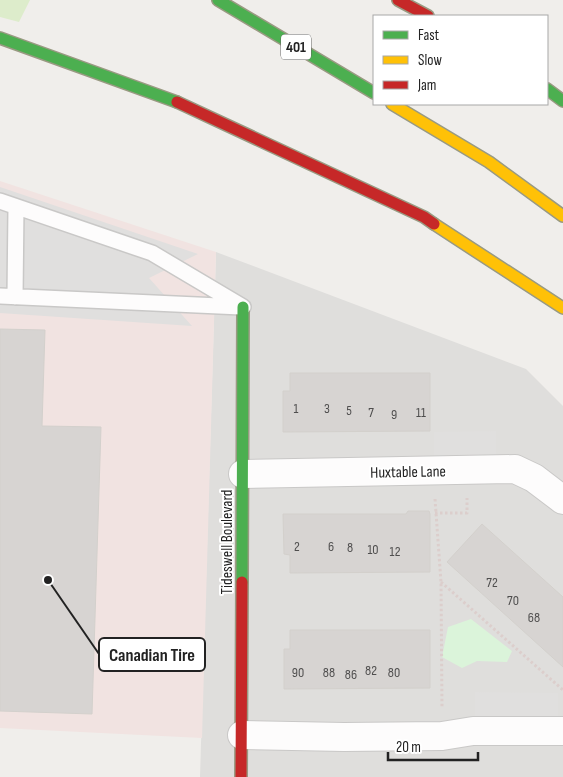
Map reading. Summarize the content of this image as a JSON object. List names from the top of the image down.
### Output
{
  "streets": {
    "main road": ["401", "Tideswell Boulevard"],
    "street": ["Huxtable Lane"]
  },
  "crossings": [
    ["Huxtable Lane", "Tideswell Boulevard"]
  ],
  "places": ["Canadian Tire"],
  "house_numbers": [
    "1",
    "3",
    "5",
    "7",
    "11",
    "9",
    "2",
    "6",
    "8",
    "10",
    "12",
    "72",
    "70",
    "68",
    "82",
    "90",
    "88",
    "80",
    "86"
  ],
  "legend": ["Fast", "Slow", "Jam"],
  "scale_bar": "20 m"
}
